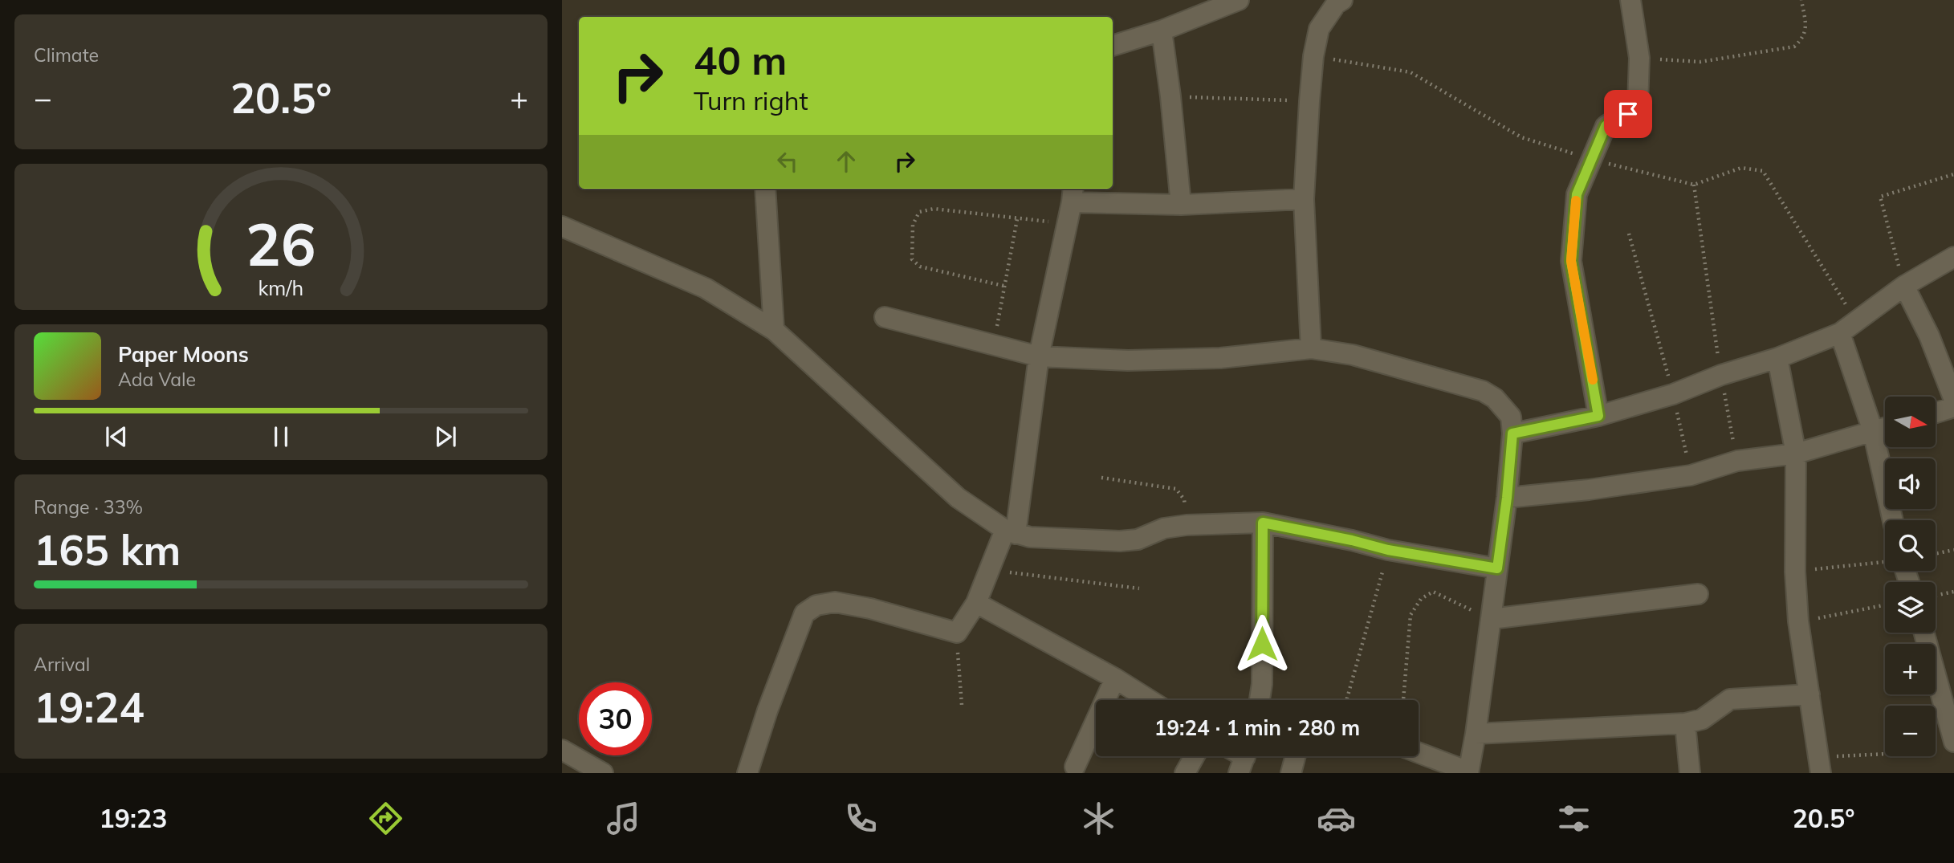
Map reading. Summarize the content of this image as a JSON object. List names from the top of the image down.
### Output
{
  "north": "right",
  "page": {
    "tile": [
      "Climate",
      ["Range · 33%", "165 km"],
      ["Arrival", "19:24"]
    ],
    "turn": ["40 m", "Turn right"],
    "heat": ["−", "20.5°", "+"],
    "song": ["Paper Moons", "Ada Vale"],
    "map_buttons": ["+", "−"],
    "limit": "30",
    "trip": "19:24 · 1 min · 280 m",
    "tabs": ["19:23", "20.5°"],
    "gauge": ["26", "km/h"]
  }
}
